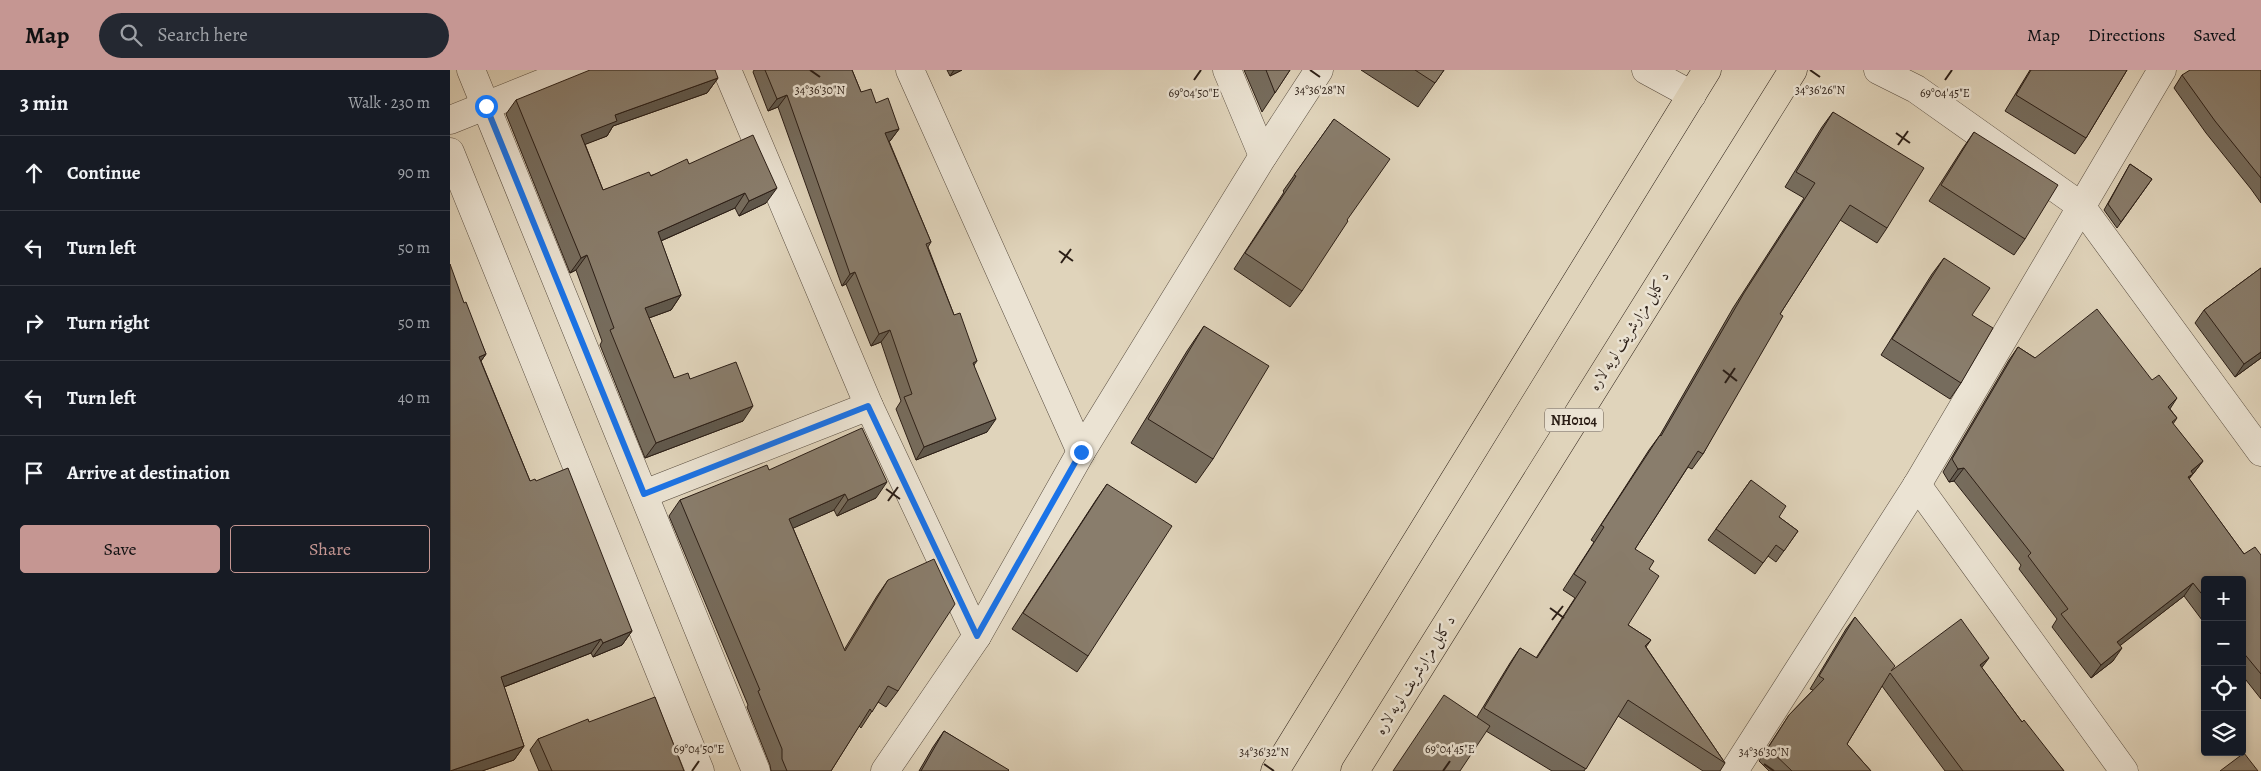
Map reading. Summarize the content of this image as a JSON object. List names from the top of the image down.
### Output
{
  "streets": {
    "highway": ["د کابل مزارشریف لویه لاره", "NH0104"]
  },
  "page": {
    "header": "Map",
    "search": "Search here",
    "nav": ["Map", "Directions", "Saved"],
    "heading": ["3 min", "Walk · 230 m"],
    "list": [
      ["Continue", "90 m"],
      ["Turn left", "50 m"],
      ["Turn right", "50 m"],
      ["Turn left", "40 m"],
      "Arrive at destination"
    ],
    "buttons": ["Save", "Share"],
    "map_buttons": ["+", "−"]
  },
  "coordinates": [
    "34°36'30\"N",
    "34°36'28\"N",
    "34°36'26\"N",
    "69°04'50\"E",
    "69°04'45\"E",
    "34°36'32\"N"
  ]
}
